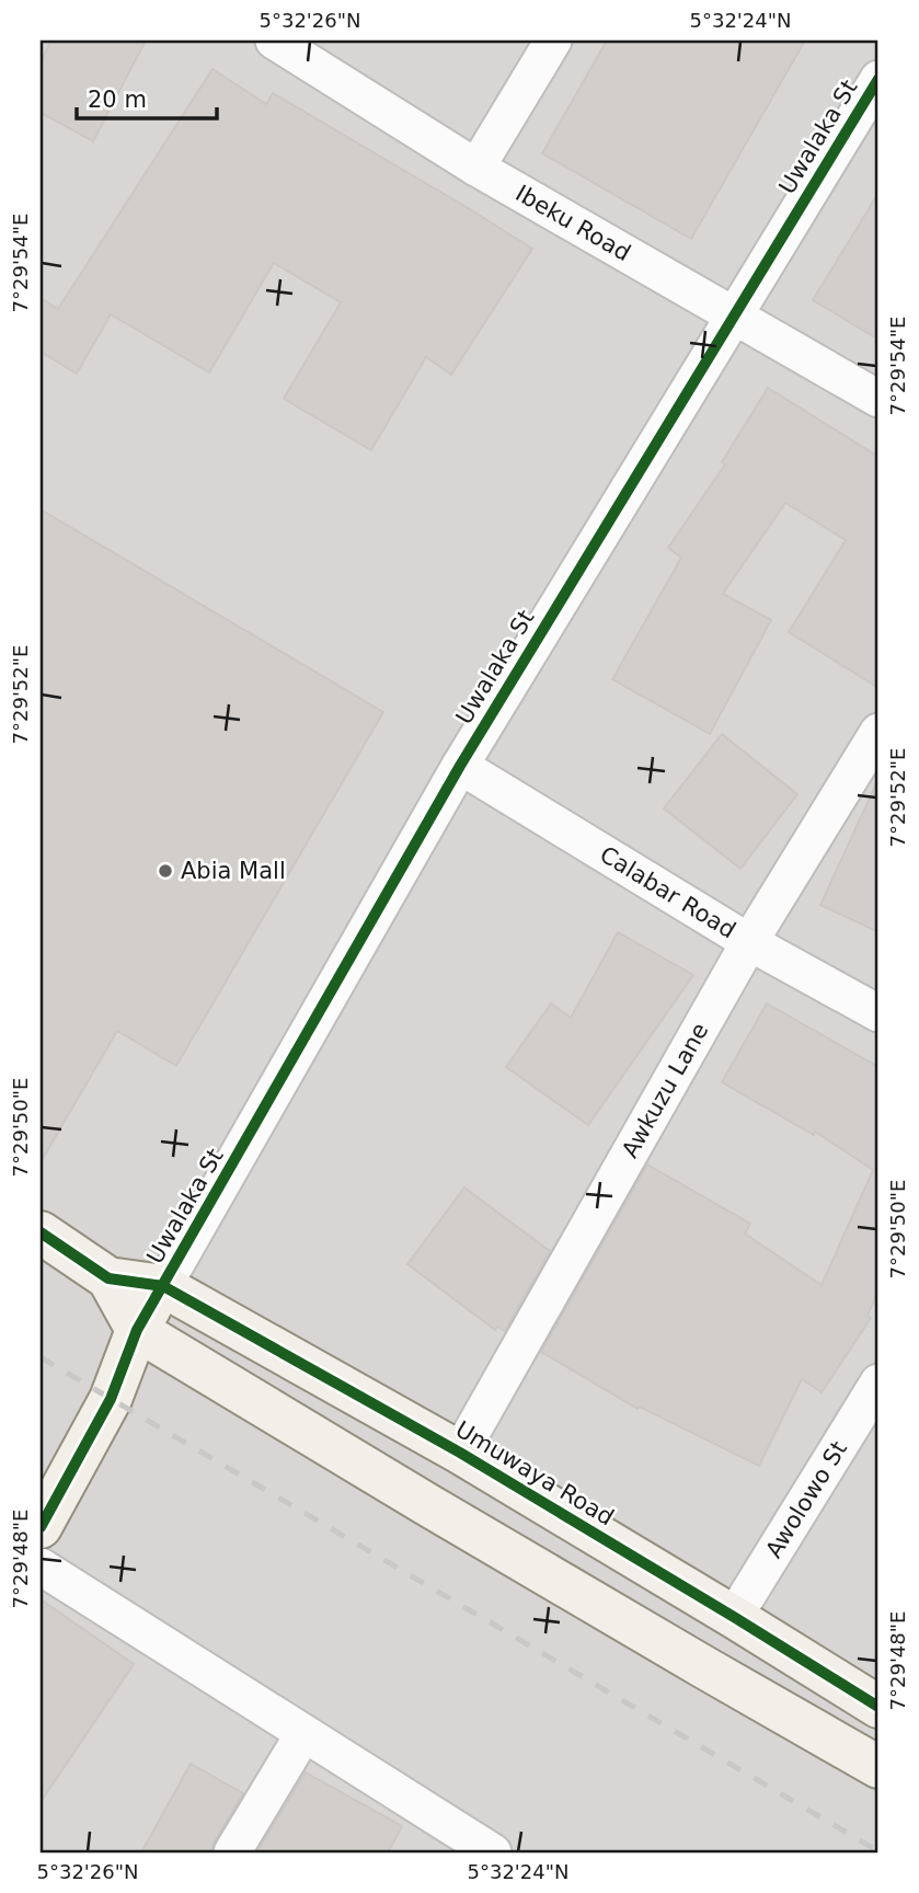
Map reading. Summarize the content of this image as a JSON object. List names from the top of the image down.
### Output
{
  "streets": {
    "street": [
      "Uwalaka St",
      "Ibeku Road",
      "Calabar Road",
      "Awkuzu Lane",
      "Umuwaya Road",
      "Awolowo St"
    ]
  },
  "crossings": [
    ["Uwalaka St", "Ibeku Road"],
    ["Uwalaka St", "Calabar Road"],
    ["Uwalaka St", "Umuwaya Road"],
    ["Calabar Road", "Awkuzu Lane"],
    ["Awkuzu Lane", "Umuwaya Road"],
    ["Umuwaya Road", "Awolowo St"]
  ],
  "places": ["Abia Mall"],
  "scale_bar": "20 m",
  "coordinates": [
    "5°32'26\"N",
    "5°32'24\"N",
    "7°29'54\"E",
    "7°29'52\"E",
    "7°29'50\"E",
    "7°29'48\"E"
  ]
}
